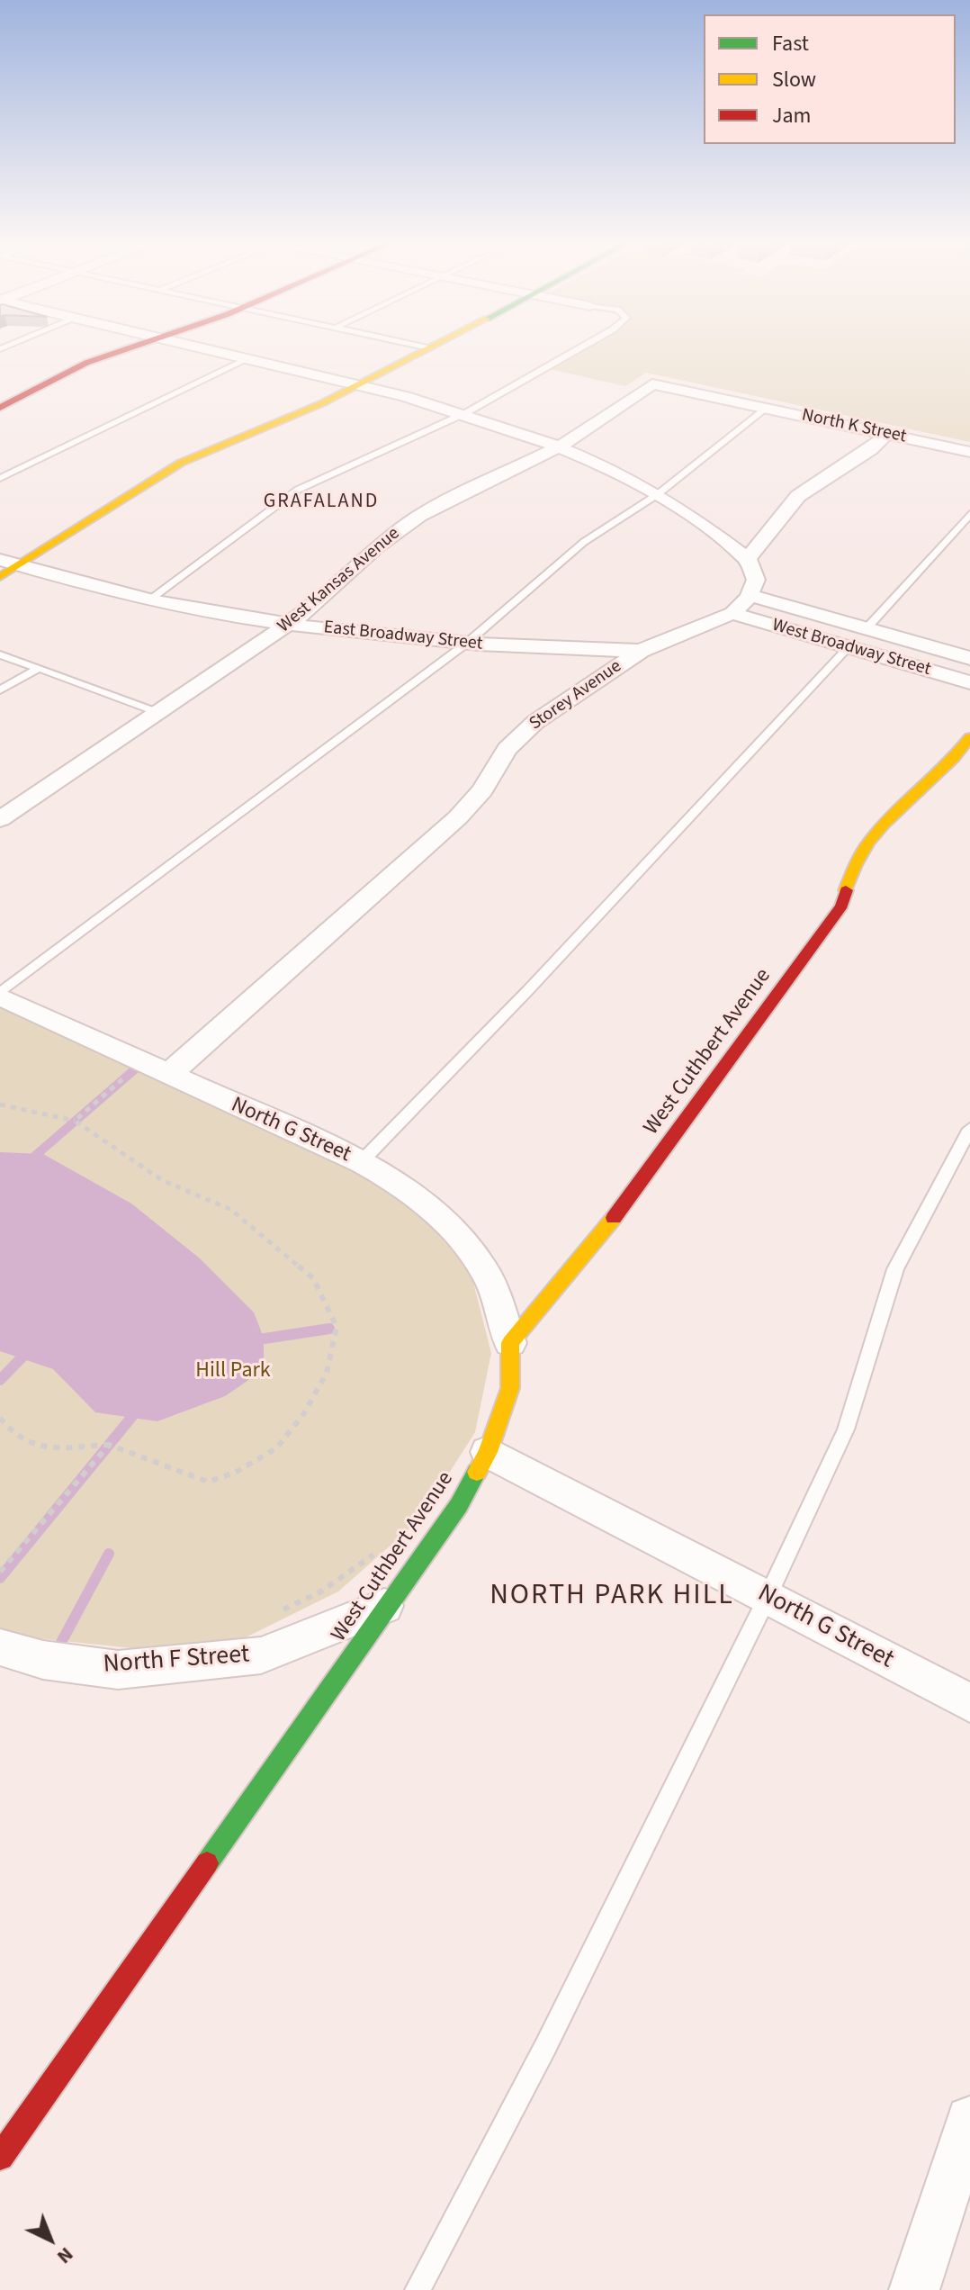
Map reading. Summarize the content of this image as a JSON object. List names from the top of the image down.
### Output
{
  "streets": {
    "street": [
      "North K Street",
      "West Kansas Avenue",
      "East Broadway Street",
      "West Broadway Street",
      "Storey Avenue",
      "West Cuthbert Avenue",
      "North G Street",
      "North F Street"
    ]
  },
  "crossings": [
    ["North K Street", "West Kansas Avenue"],
    ["West Kansas Avenue", "East Broadway Street"],
    ["East Broadway Street", "Storey Avenue"],
    ["West Broadway Street", "Storey Avenue"],
    ["Storey Avenue", "North G Street"],
    ["West Cuthbert Avenue", "North G Street"],
    ["West Cuthbert Avenue", "North F Street"]
  ],
  "districts": ["GRAFALAND", "NORTH PARK HILL"],
  "parks": ["Hill Park"],
  "legend": ["Fast", "Slow", "Jam"],
  "north": "bottom right"
}
